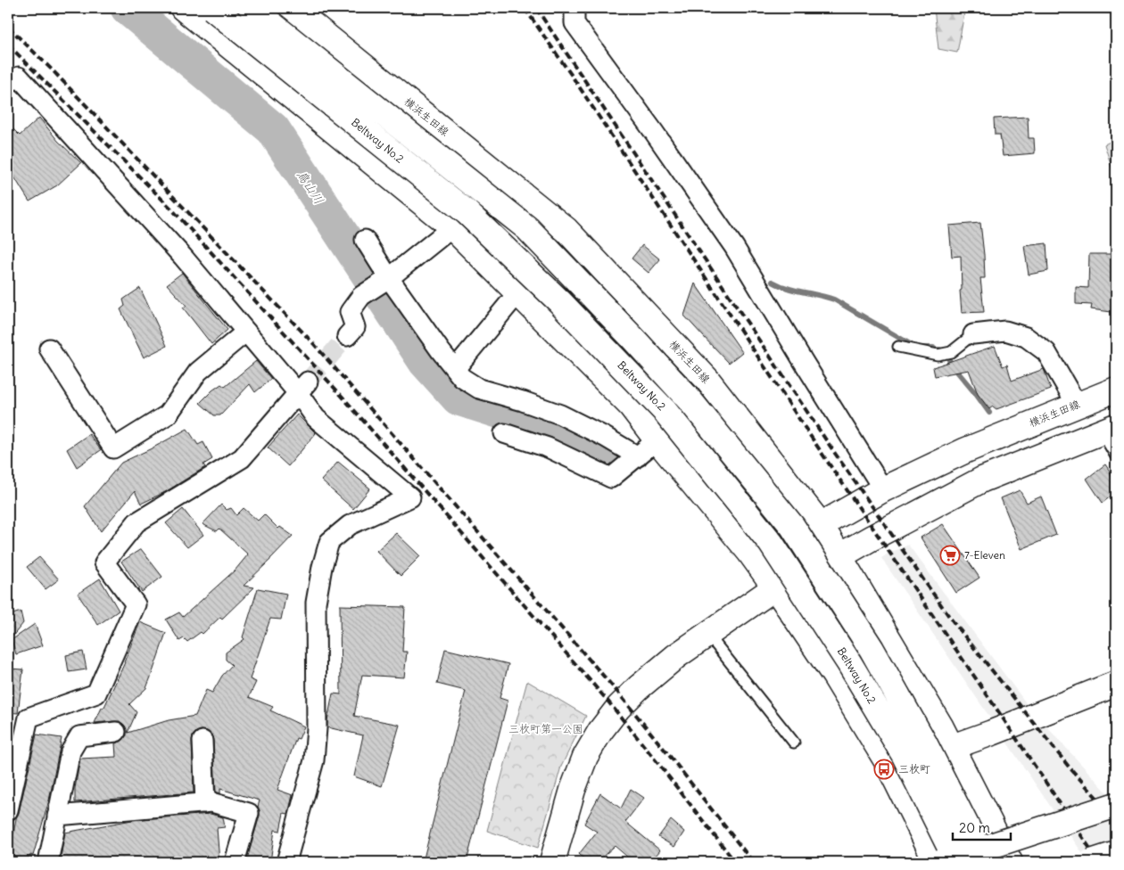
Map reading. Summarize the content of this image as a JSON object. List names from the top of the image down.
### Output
{
  "streets": {
    "main road": ["横浜生田線", "Beltway No.2"]
  },
  "water": ["鳥山川"],
  "parks": ["三枚町第一公園"],
  "places": {
    "supermarket": ["7-Eleven"],
    "bus stop": ["三枚町"]
  },
  "scale_bar": "20 m"
}
